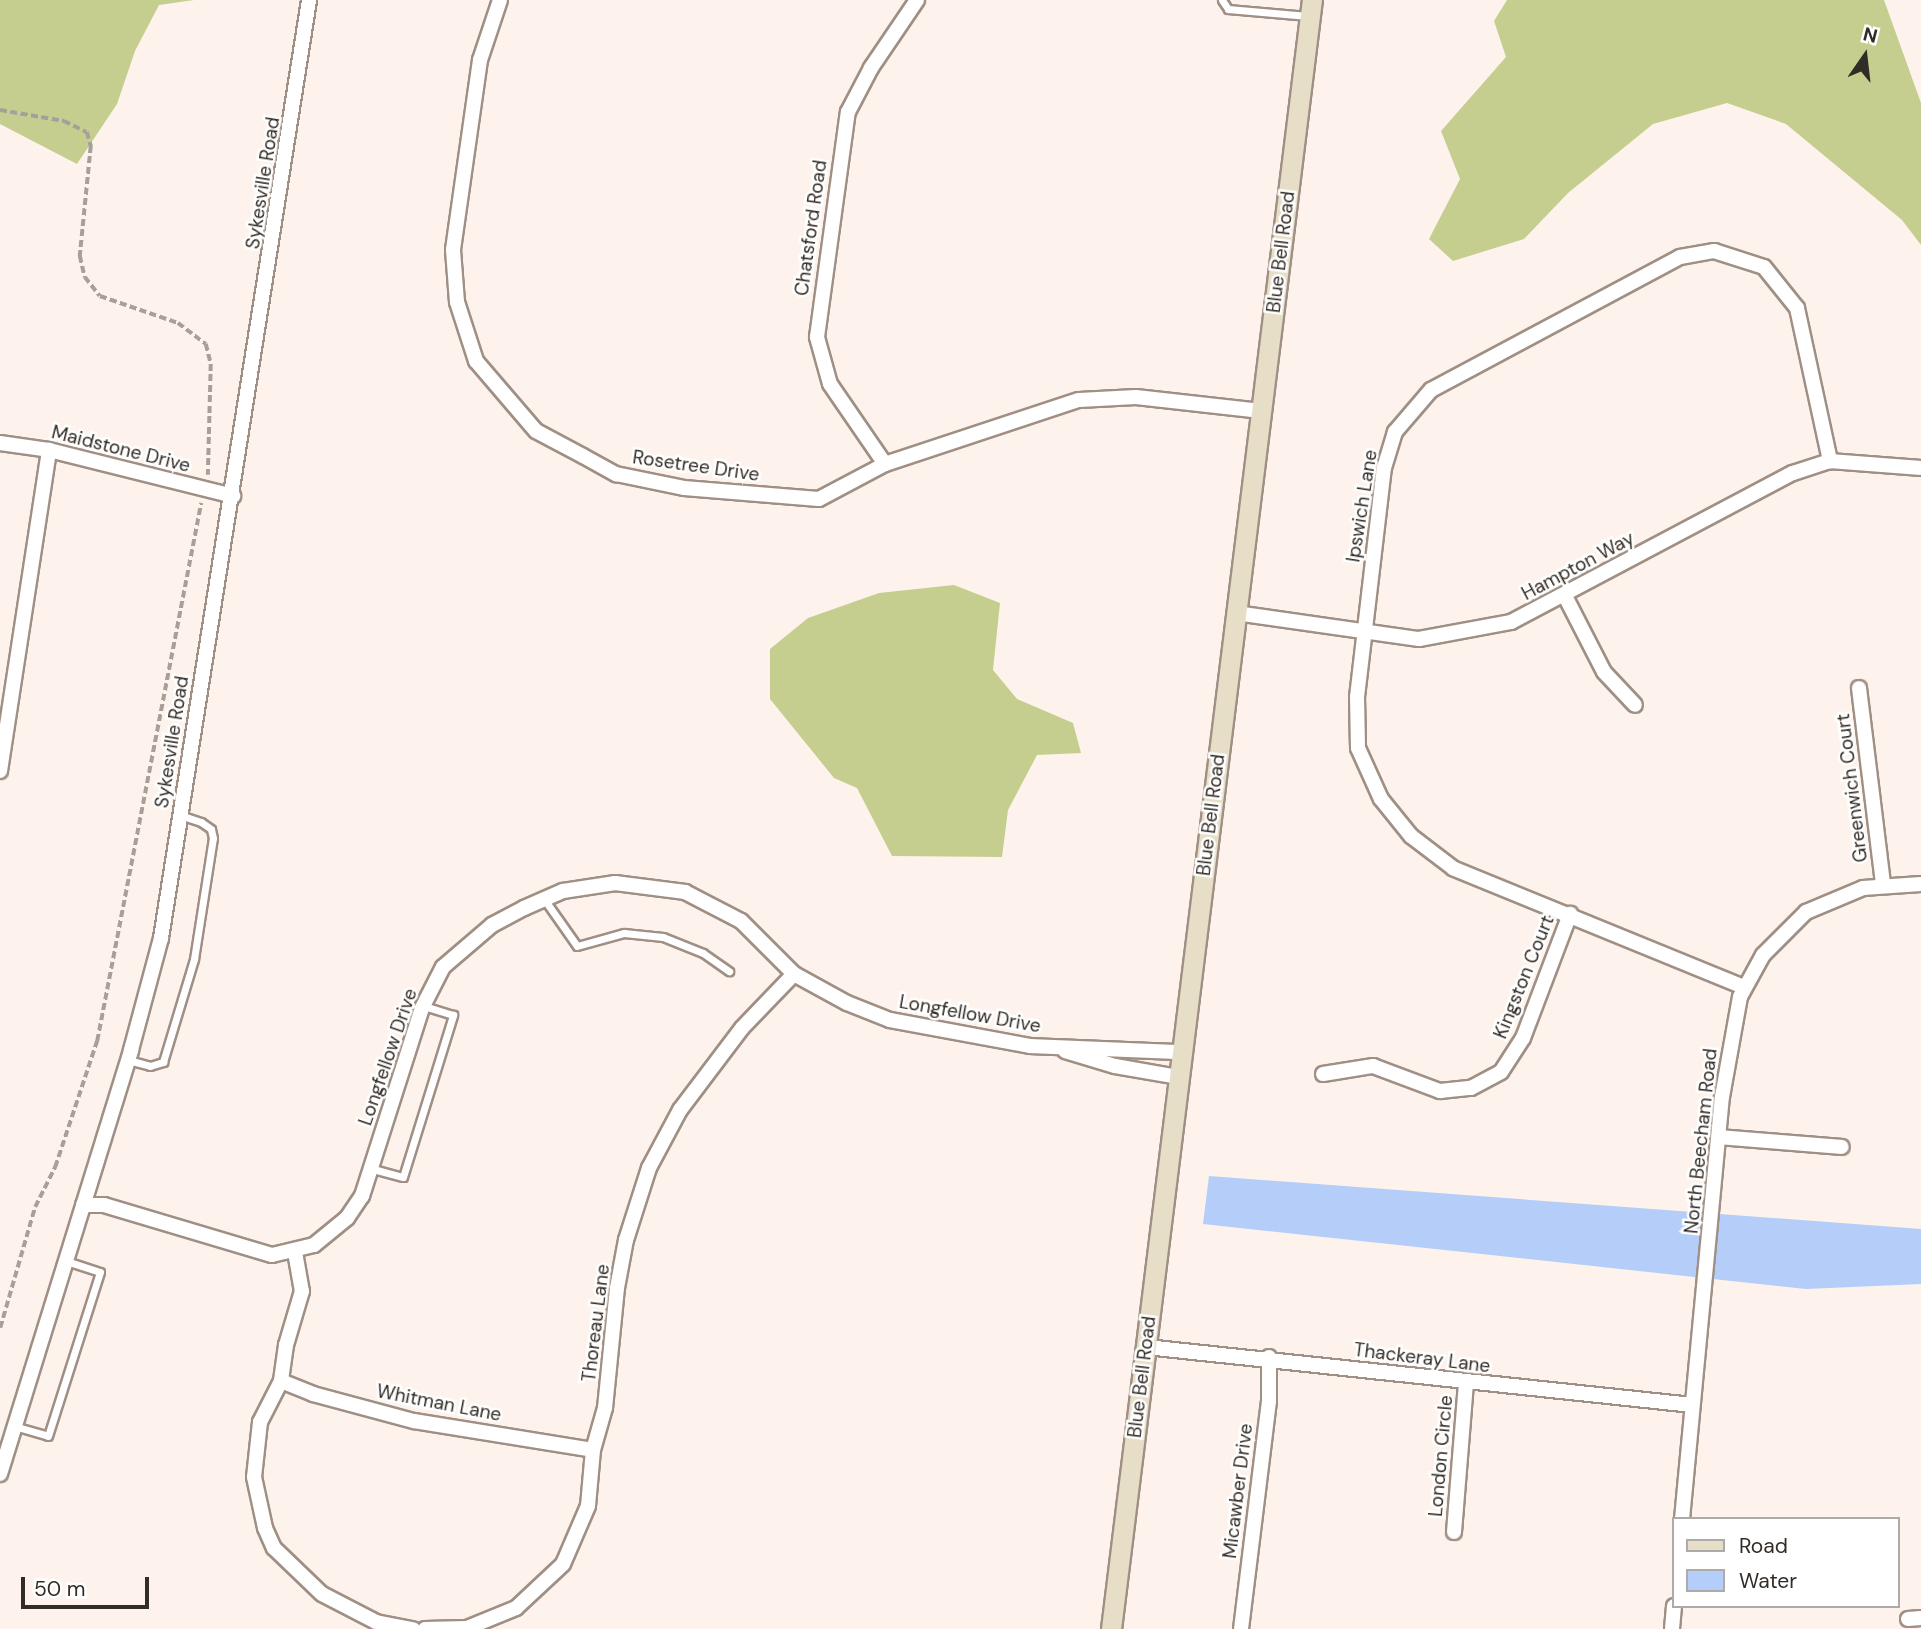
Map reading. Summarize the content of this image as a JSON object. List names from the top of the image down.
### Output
{
  "streets": {
    "street": [
      "Sykesville Road",
      "Chatsford Road",
      "Blue Bell Road",
      "Maidstone Drive",
      "Rosetree Drive",
      "Ipswich Lane",
      "Hampton Way",
      "Greenwich Court",
      "Kingston Court",
      "Longfellow Drive",
      "North Beecham Road",
      "Thoreau Lane",
      "Thackeray Lane",
      "Whitman Lane",
      "London Circle",
      "Micawber Drive"
    ]
  },
  "crossings": [
    ["Sykesville Road", "Maidstone Drive"],
    ["Sykesville Road", "Longfellow Drive"],
    ["Chatsford Road", "Rosetree Drive"],
    ["Blue Bell Road", "Rosetree Drive"],
    ["Blue Bell Road", "Hampton Way"],
    ["Blue Bell Road", "Longfellow Drive"],
    ["Blue Bell Road", "Thackeray Lane"],
    ["Ipswich Lane", "Hampton Way"],
    ["Ipswich Lane", "Kingston Court"],
    ["Ipswich Lane", "North Beecham Road"],
    ["Greenwich Court", "North Beecham Road"],
    ["Longfellow Drive", "Thoreau Lane"],
    ["North Beecham Road", "Thackeray Lane"],
    ["Thoreau Lane", "Whitman Lane"],
    ["Thackeray Lane", "London Circle"],
    ["Thackeray Lane", "Micawber Drive"]
  ],
  "legend": ["Road", "Water"],
  "scale_bar": "50 m",
  "north": "top"
}
